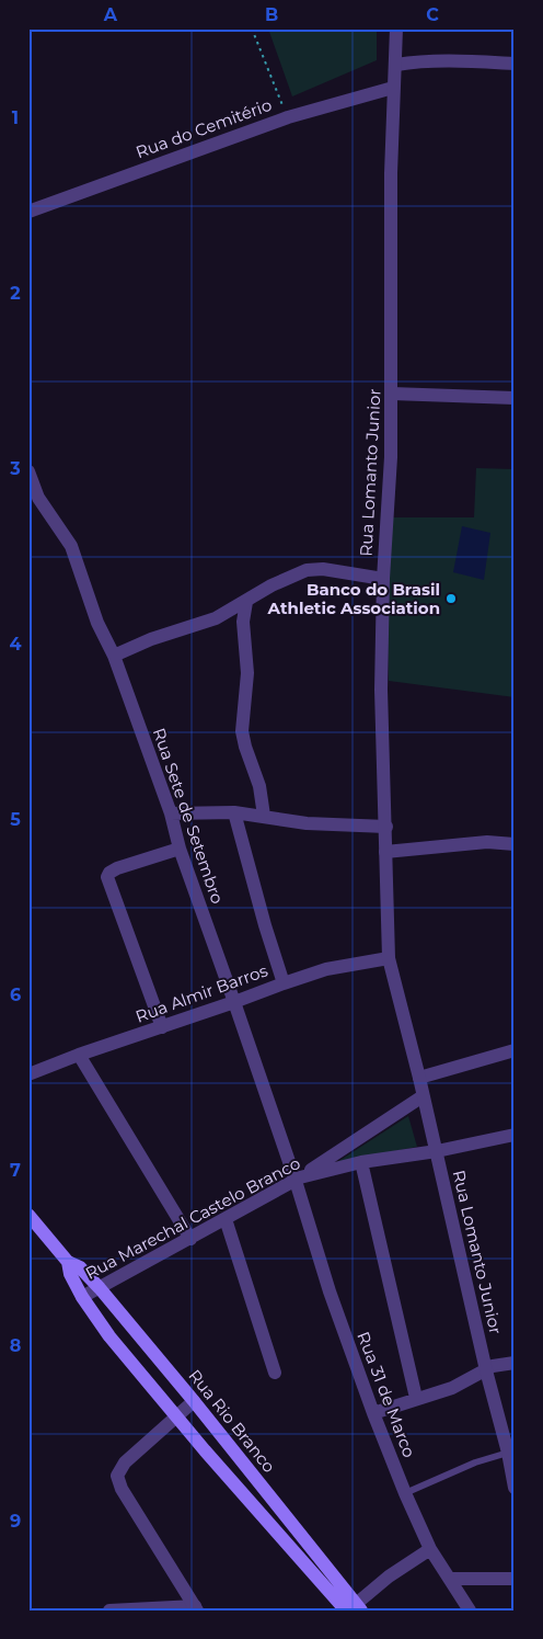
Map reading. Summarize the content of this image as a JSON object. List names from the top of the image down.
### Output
{
  "streets": {
    "main road": ["Rua Rio Branco"],
    "street": [
      "Rua do Cemitério",
      "Rua Lomanto Junior",
      "Rua Sete de Setembro",
      "Rua Almir Barros",
      "Rua Marechal Castelo Branco",
      "Rua 31 de Marco"
    ]
  },
  "crossings": [
    ["Rua do Cemitério", "Rua Lomanto Junior"],
    ["Rua Lomanto Junior", "Rua Almir Barros"],
    ["Rua Lomanto Junior", "Rua Marechal Castelo Branco"],
    ["Rua Sete de Setembro", "Rua Almir Barros"],
    ["Rua Sete de Setembro", "Rua Marechal Castelo Branco"],
    ["Rua Sete de Setembro", "Rua 31 de Marco"],
    ["Rua Marechal Castelo Branco", "Rua 31 de Marco"],
    ["Rua Marechal Castelo Branco", "Rua Rio Branco"]
  ],
  "places": ["Banco do Brasil Athletic Association"],
  "grid": {
    "columns": ["A", "B", "C"],
    "rows": [
      "1",
      "2",
      "3",
      "4",
      "5",
      "6",
      "7",
      "8",
      "9"
    ]
  }
}
